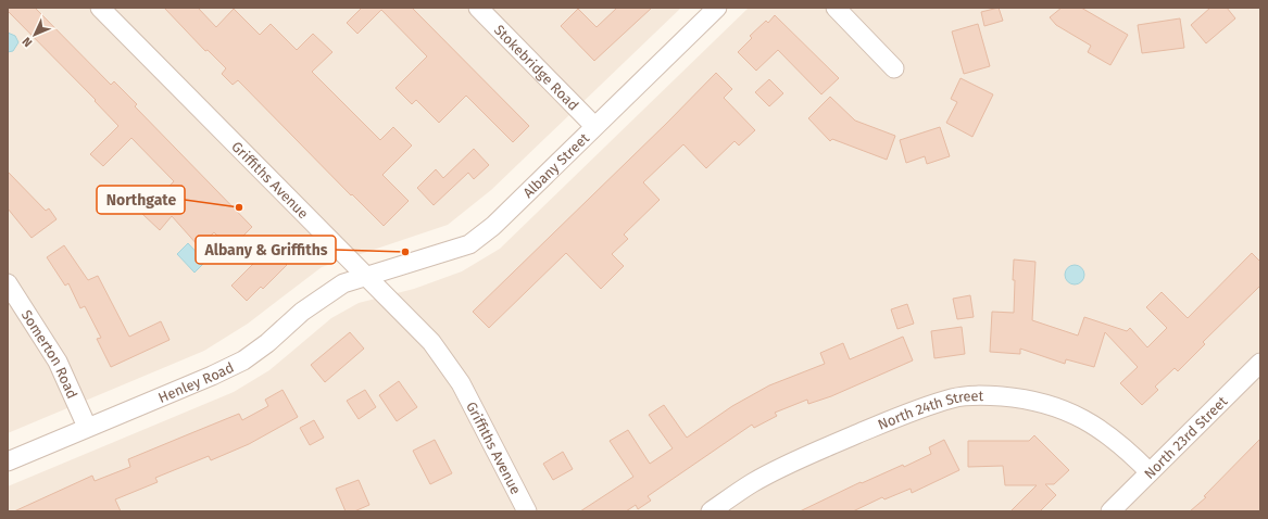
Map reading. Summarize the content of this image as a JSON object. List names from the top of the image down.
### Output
{
  "streets": {
    "street": [
      "Stokebridge Road",
      "Albany Street",
      "Griffiths Avenue",
      "Somerton Road",
      "Henley Road",
      "North 24th Street",
      "North 23rd Street"
    ]
  },
  "crossings": [
    ["Stokebridge Road", "Albany Street"],
    ["Albany Street", "Griffiths Avenue"],
    ["Albany Street", "Henley Road"],
    ["Griffiths Avenue", "Henley Road"],
    ["Somerton Road", "Henley Road"],
    ["North 24th Street", "North 23rd Street"]
  ],
  "places": ["Northgate", "Albany & Griffiths"],
  "north": "bottom left"
}
